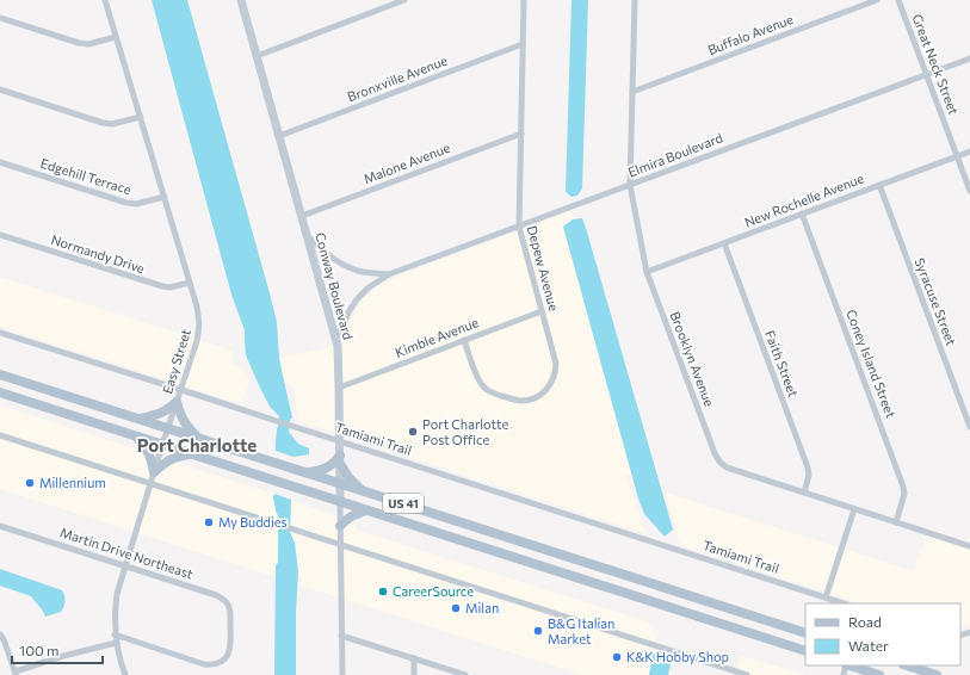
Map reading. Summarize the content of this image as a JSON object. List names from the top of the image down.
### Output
{
  "streets": {
    "main road": ["US 41"],
    "street": [
      "Buffalo Avenue",
      "Great Neck Street",
      "Bronxville Avenue",
      "Elmira Boulevard",
      "Malone Avenue",
      "Edgehill Terrace",
      "New Rochelle Avenue",
      "Normandy Drive",
      "Depew Avenue",
      "Conway Boulevard",
      "Syracuse Street",
      "Kimble Avenue",
      "Brooklyn Avenue",
      "Easy Street",
      "Faith Street",
      "Coney Island Street",
      "Tamiami Trail",
      "Martin Drive Northeast"
    ]
  },
  "crossings": [
    ["Buffalo Avenue", "Brooklyn Avenue"],
    ["Great Neck Street", "Elmira Boulevard"],
    ["Great Neck Street", "New Rochelle Avenue"],
    ["Bronxville Avenue", "Depew Avenue"],
    ["Bronxville Avenue", "Conway Boulevard"],
    ["Elmira Boulevard", "Depew Avenue"],
    ["Elmira Boulevard", "Conway Boulevard"],
    ["Elmira Boulevard", "Brooklyn Avenue"],
    ["Malone Avenue", "Depew Avenue"],
    ["Malone Avenue", "Conway Boulevard"],
    ["Edgehill Terrace", "Easy Street"],
    ["New Rochelle Avenue", "Syracuse Street"],
    ["New Rochelle Avenue", "Brooklyn Avenue"],
    ["New Rochelle Avenue", "Faith Street"],
    ["New Rochelle Avenue", "Coney Island Street"],
    ["Normandy Drive", "Easy Street"],
    ["Depew Avenue", "Kimble Avenue"],
    ["Conway Boulevard", "Kimble Avenue"],
    ["Conway Boulevard", "Tamiami Trail"],
    ["Conway Boulevard", "US 41"],
    ["Brooklyn Avenue", "Faith Street"],
    ["Brooklyn Avenue", "Coney Island Street"],
    ["Easy Street", "Tamiami Trail"],
    ["Easy Street", "US 41"],
    ["Easy Street", "Martin Drive Northeast"]
  ],
  "districts": ["Port Charlotte"],
  "places": [
    "Port Charlotte Post Office",
    "Millennium",
    "My Buddies",
    "CareerSource",
    "Milan",
    "B&G Italian Market",
    "K&K Hobby Shop"
  ],
  "legend": ["Road", "Water"],
  "scale_bar": "100 m"
}
